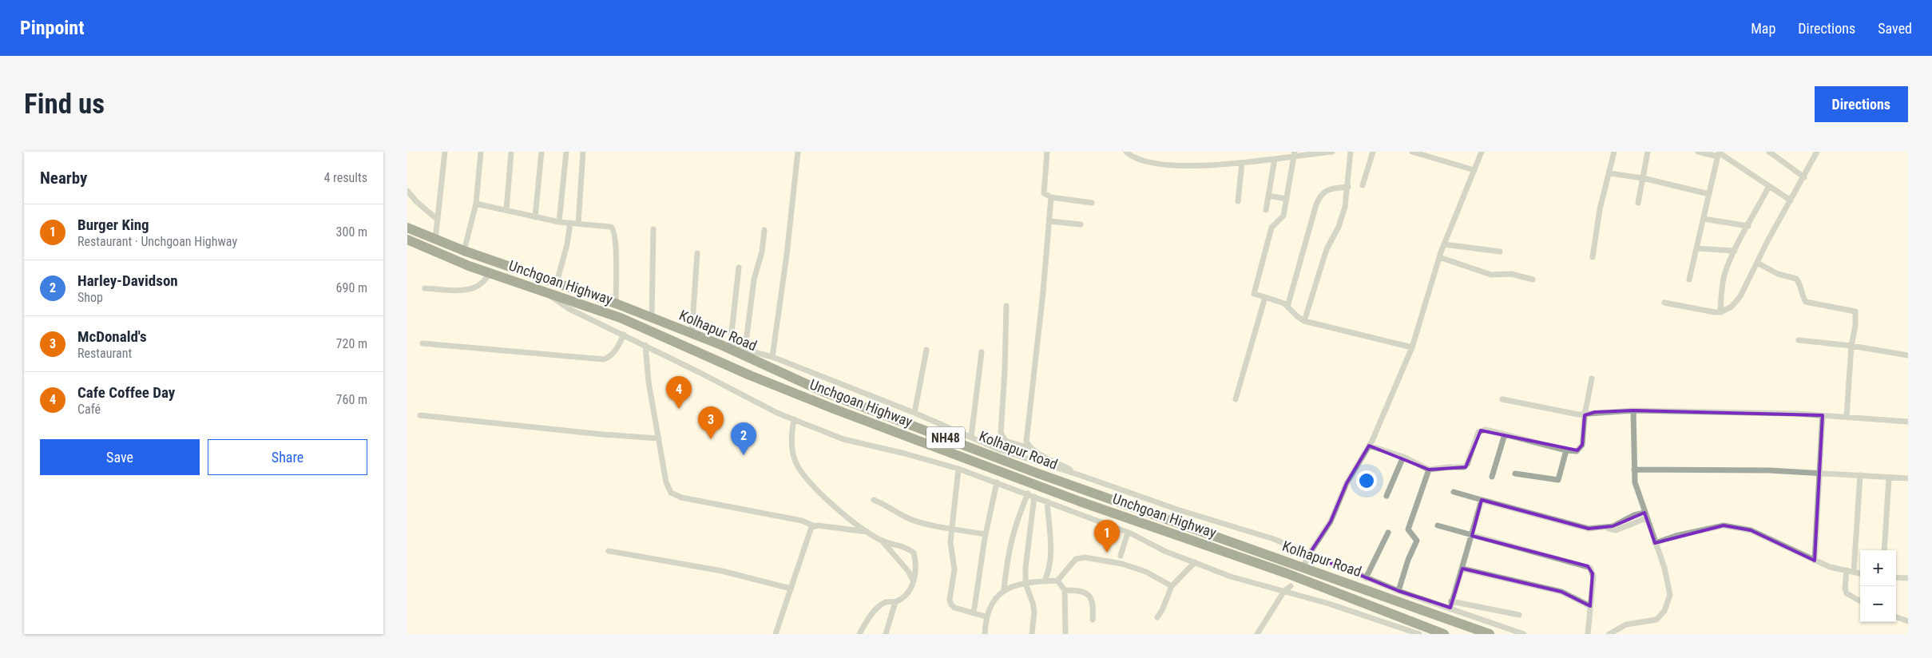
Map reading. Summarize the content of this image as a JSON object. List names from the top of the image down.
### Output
{
  "streets": {
    "highway": ["Unchgoan Highway", "Kolhapur Road", "NH48"]
  },
  "page": {
    "header": "Pinpoint",
    "nav": ["Map", "Directions", "Saved"],
    "buttons": [
      "Directions",
      ["Save", "Share"]
    ],
    "title": "Find us",
    "heading": ["Nearby", "4 results"],
    "list": [
      {
        "mark": "1",
        "name": "Burger King",
        "note": "Restaurant · Unchgoan Highway",
        "value": "300 m"
      },
      {
        "mark": "2",
        "name": "Harley-Davidson",
        "note": "Shop",
        "value": "690 m"
      },
      {
        "mark": "3",
        "name": "McDonald's",
        "note": "Restaurant",
        "value": "720 m"
      },
      {
        "mark": "4",
        "name": "Cafe Coffee Day",
        "note": "Café",
        "value": "760 m"
      }
    ],
    "pins": [
      "4",
      "3",
      "2",
      "1"
    ],
    "map_buttons": ["+", "−"]
  }
}
